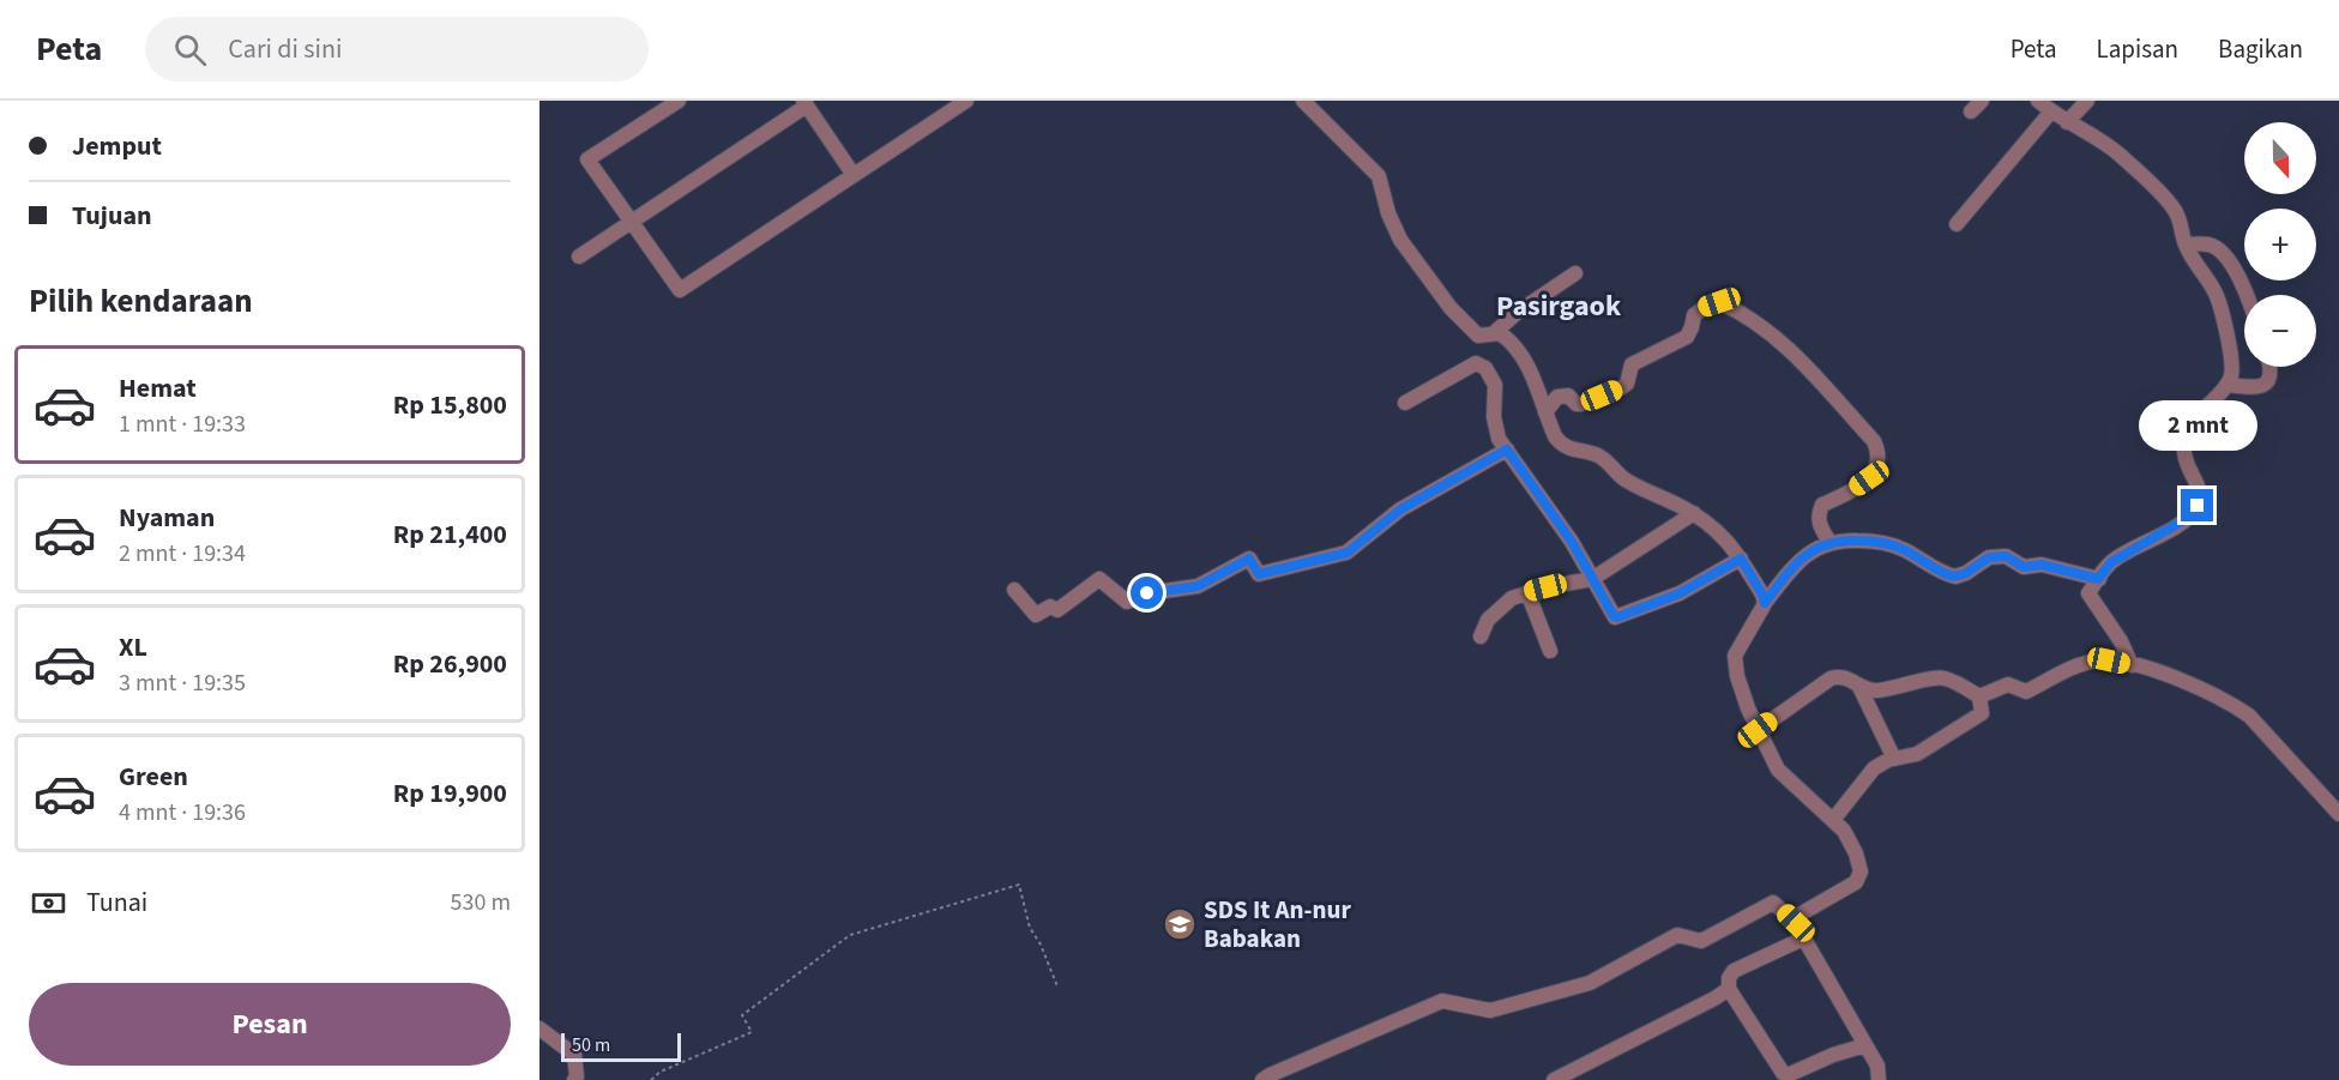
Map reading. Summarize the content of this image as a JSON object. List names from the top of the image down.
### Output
{
  "districts": ["Pasirgaok"],
  "places": {
    "school or university": ["SDS It An-nur Babakan"]
  },
  "scale_bar": "50 m",
  "north": "bottom",
  "page": {
    "header": "Peta",
    "search": "Cari di sini",
    "nav": ["Peta", "Lapisan", "Bagikan"],
    "banner": ["Jemput", "Tujuan"],
    "map_buttons": ["+", "−"],
    "heading": "Pilih kendaraan",
    "list": [
      {
        "name": "Hemat",
        "note": "1 mnt · 19:33",
        "value": "Rp 15,800"
      },
      {
        "name": "Nyaman",
        "note": "2 mnt · 19:34",
        "value": "Rp 21,400"
      },
      {
        "name": "XL",
        "note": "3 mnt · 19:35",
        "value": "Rp 26,900"
      },
      {
        "name": "Green",
        "note": "4 mnt · 19:36",
        "value": "Rp 19,900"
      }
    ],
    "bubble": "2 mnt",
    "pay": ["Tunai", "530 m"],
    "buttons": "Pesan",
    "scale": "50 m"
  }
}
